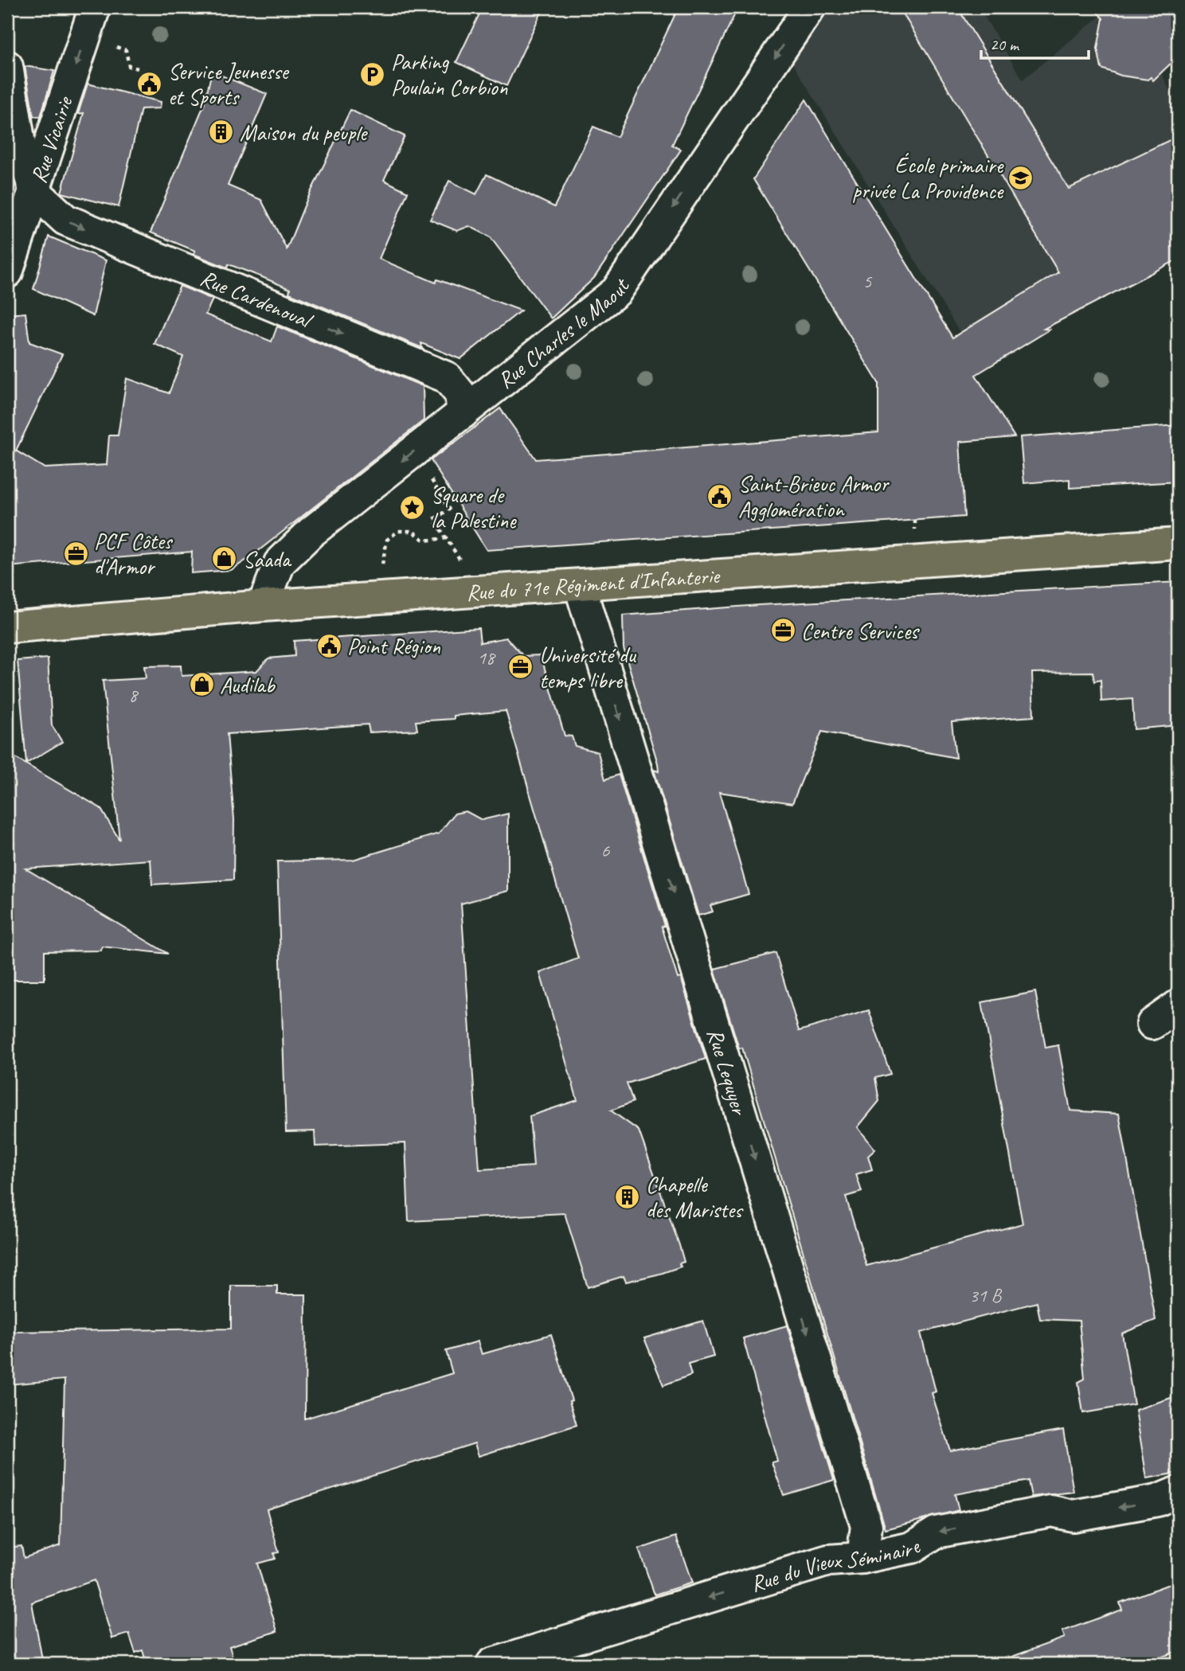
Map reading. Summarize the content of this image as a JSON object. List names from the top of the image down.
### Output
{
  "streets": {
    "main road": ["Rue du 71e Régiment d'Infanterie"],
    "street": [
      "Rue Vicairie",
      "Rue Cardenoual",
      "Rue Charles le Maout",
      "Rue Lequyer",
      "Rue du Vieux Séminaire"
    ]
  },
  "crossings": [
    ["Rue Vicairie", "Rue Cardenoual"],
    ["Rue Cardenoual", "Rue Charles le Maout"],
    ["Rue Charles le Maout", "Rue du 71e Régiment d'Infanterie"],
    ["Rue du 71e Régiment d'Infanterie", "Rue Lequyer"],
    ["Rue Lequyer", "Rue du Vieux Séminaire"]
  ],
  "one_way": [
    "Rue Vicairie",
    "Rue Cardenoual",
    "Rue Charles le Maout",
    "Rue Lequyer",
    "Rue du Vieux Séminaire"
  ],
  "places": {
    "parking": ["Parking Poulain Corbion"],
    "public building": ["Service Jeunesse et Sports", "Saint-Brieuc Armor Agglomération", "Point Région"],
    "building": ["Maison du peuple", "Chapelle des Maristes"],
    "school or university": ["École primaire privée La Providence"],
    "place": ["Square de la Palestine"],
    "office": ["PCF Côtes d'Armor", "Centre Services", "Université du temps libre"],
    "shop": ["Saada", "Audilab"]
  },
  "house_numbers": [
    "5",
    "18",
    "8",
    "6",
    "31 B"
  ],
  "scale_bar": "20 m"
}
